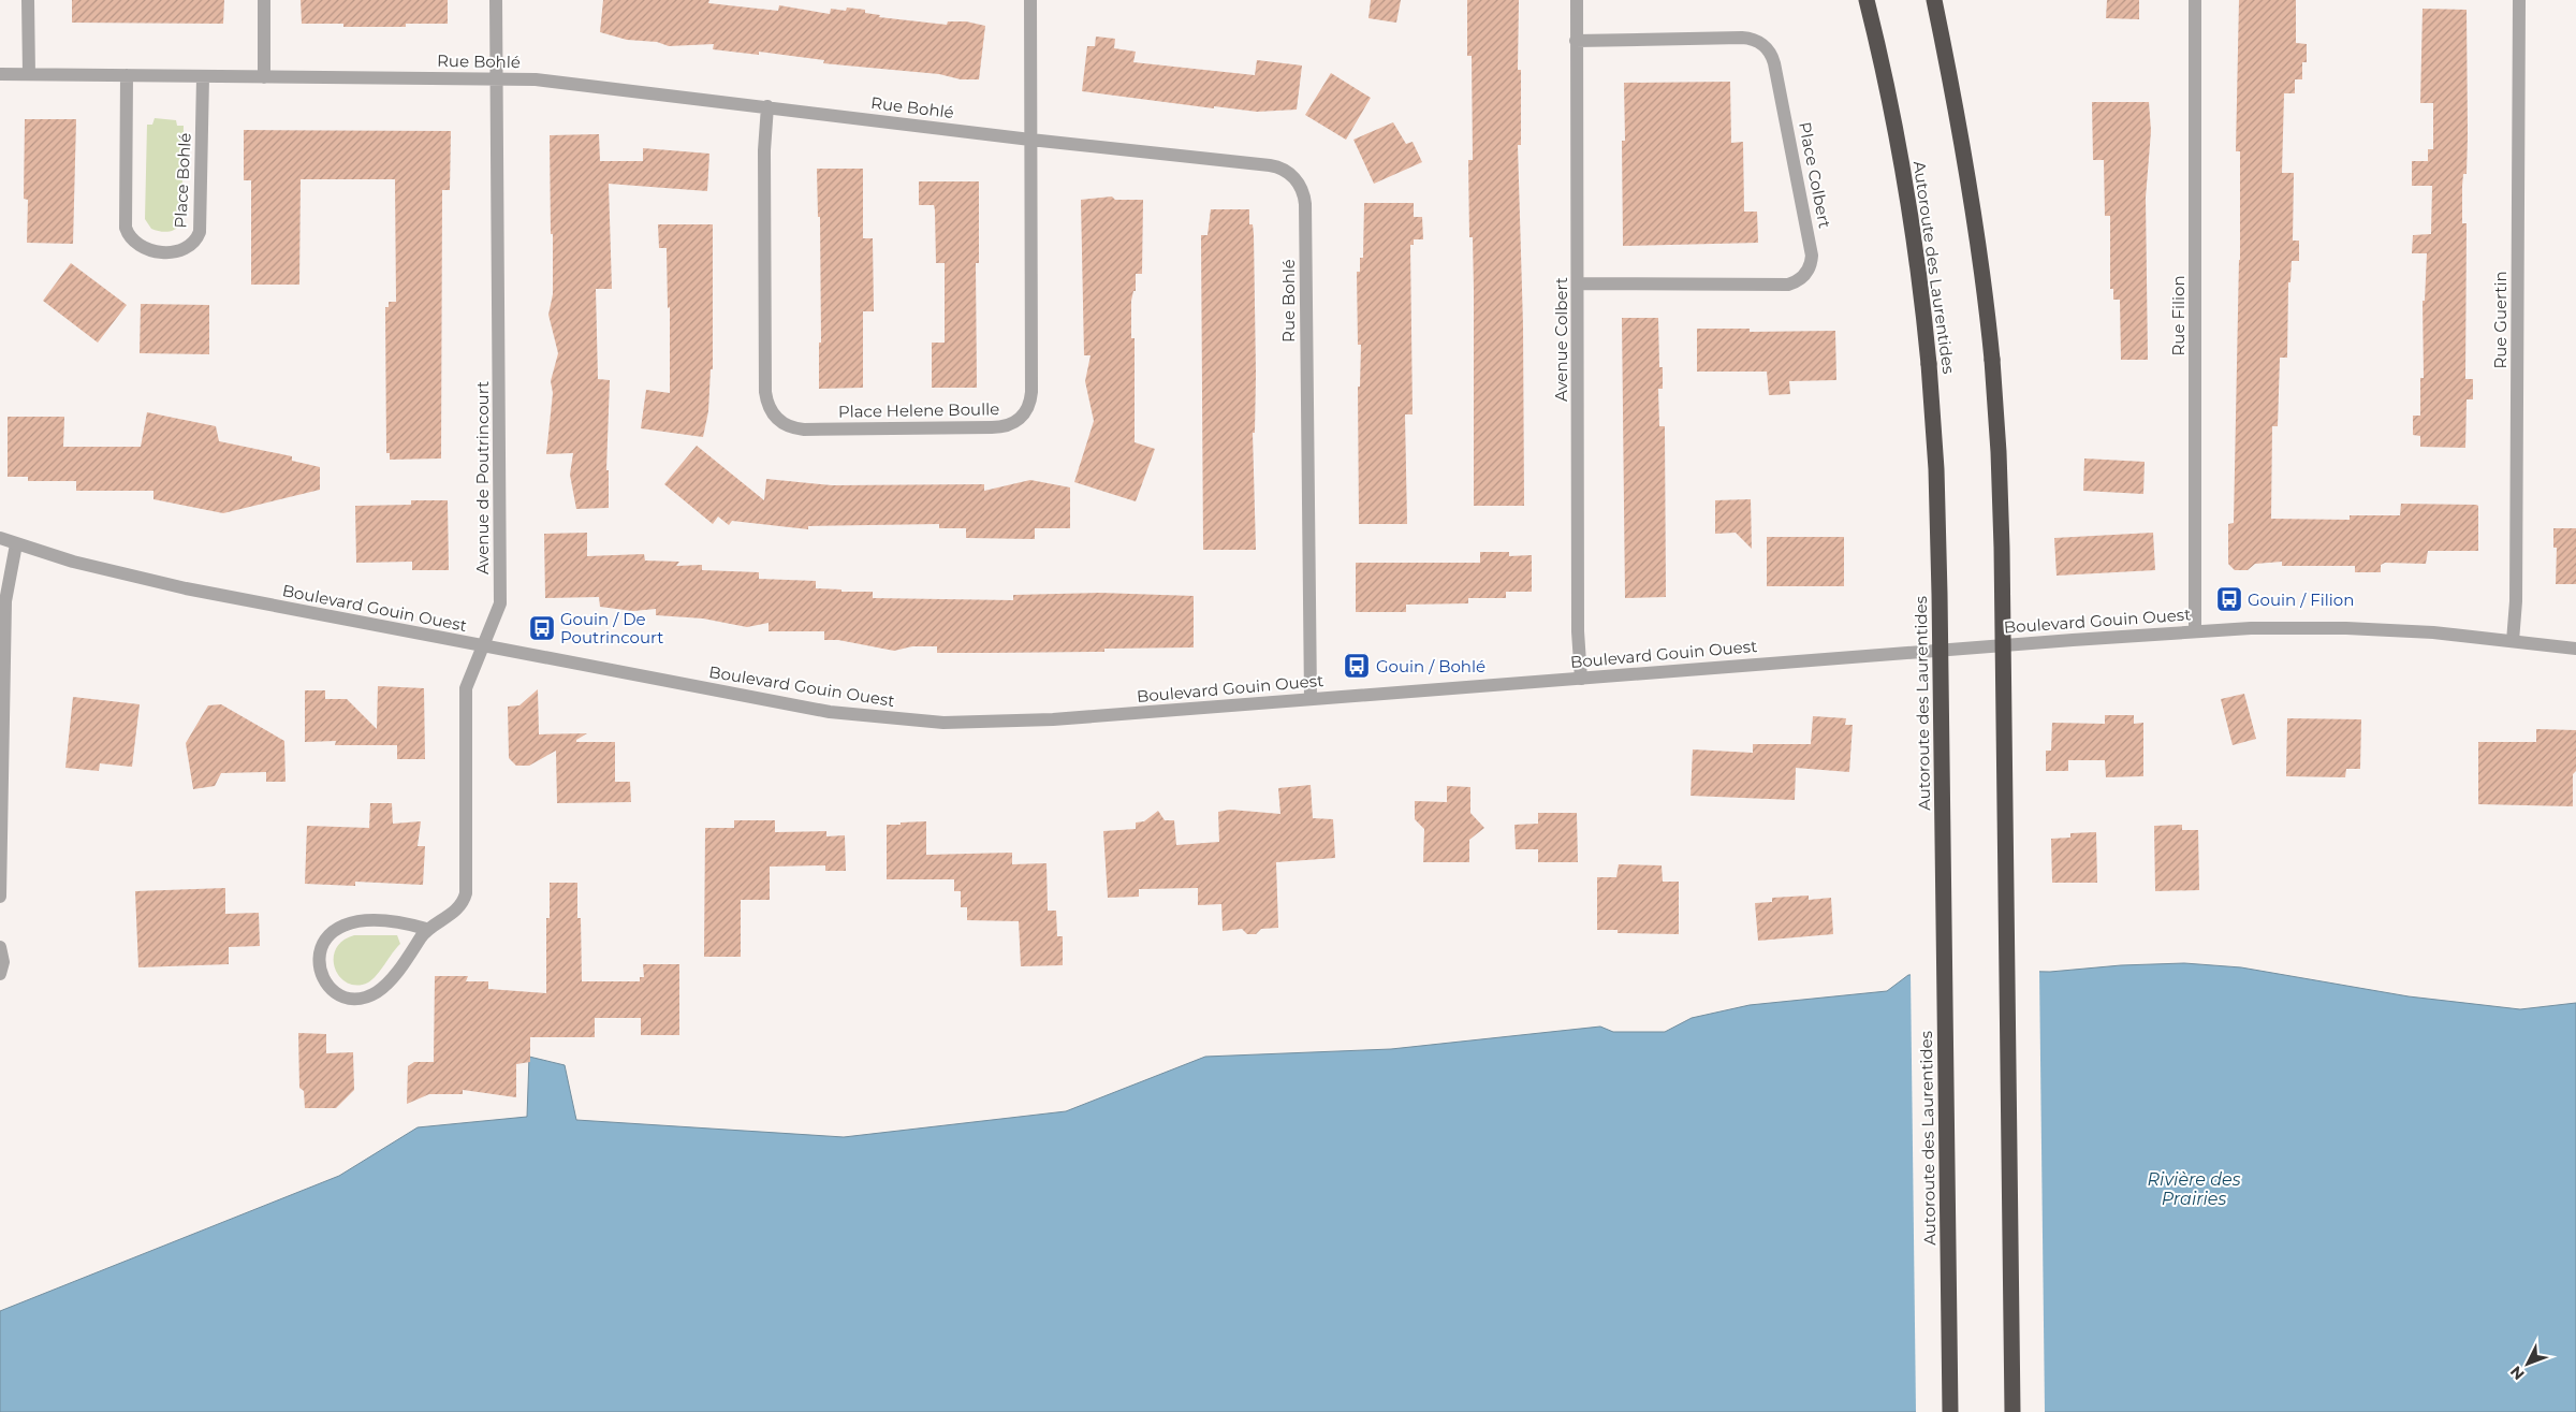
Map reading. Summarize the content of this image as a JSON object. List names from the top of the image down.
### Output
{
  "streets": {
    "highway": ["Autoroute des Laurentides"],
    "street": [
      "Rue Bohlé",
      "Place Colbert",
      "Place Bohlé",
      "Rue Filion",
      "Rue Guertin",
      "Avenue Colbert",
      "Place Helene Boulle",
      "Avenue de Poutrincourt",
      "Boulevard Gouin Ouest"
    ]
  },
  "crossings": [
    ["Rue Bohlé", "Place Bohlé"],
    ["Rue Bohlé", "Place Helene Boulle"],
    ["Rue Bohlé", "Avenue de Poutrincourt"],
    ["Rue Bohlé", "Boulevard Gouin Ouest"],
    ["Place Colbert", "Avenue Colbert"],
    ["Rue Filion", "Boulevard Gouin Ouest"],
    ["Rue Guertin", "Boulevard Gouin Ouest"],
    ["Avenue Colbert", "Boulevard Gouin Ouest"],
    ["Avenue de Poutrincourt", "Boulevard Gouin Ouest"]
  ],
  "water": ["Rivière des Prairies"],
  "places": {
    "bus stop": ["Gouin / Filion", "Gouin / De Poutrincourt", "Gouin / Bohlé"]
  },
  "north": "bottom left"
}
